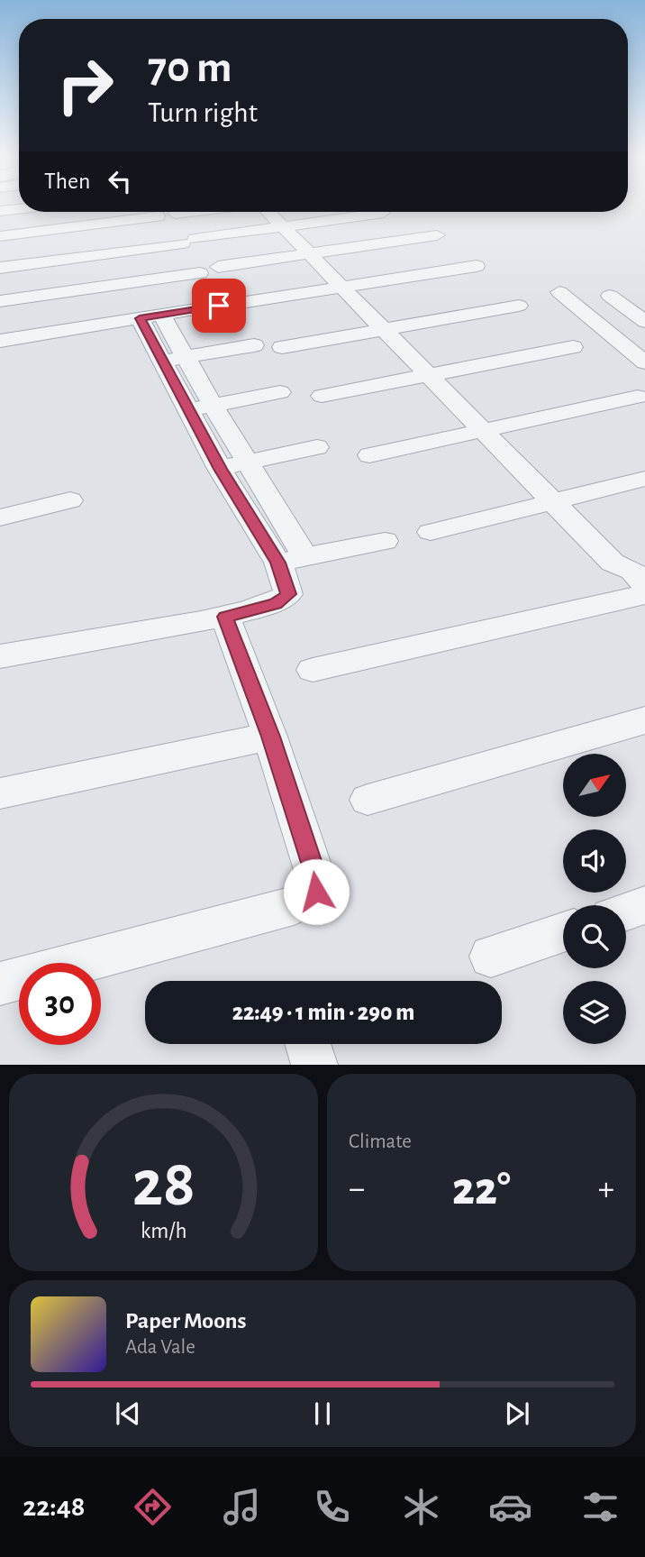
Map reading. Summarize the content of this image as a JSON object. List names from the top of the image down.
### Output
{
  "north": "top right",
  "page": {
    "turn": ["70 m", "Turn right"],
    "then": "Then",
    "limit": "30",
    "trip": "22:49 · 1 min · 290 m",
    "tile": "Climate",
    "heat": ["−", "22°", "+"],
    "song": ["Paper Moons", "Ada Vale"],
    "tabs": "22:48",
    "gauge": ["28", "km/h"]
  }
}
